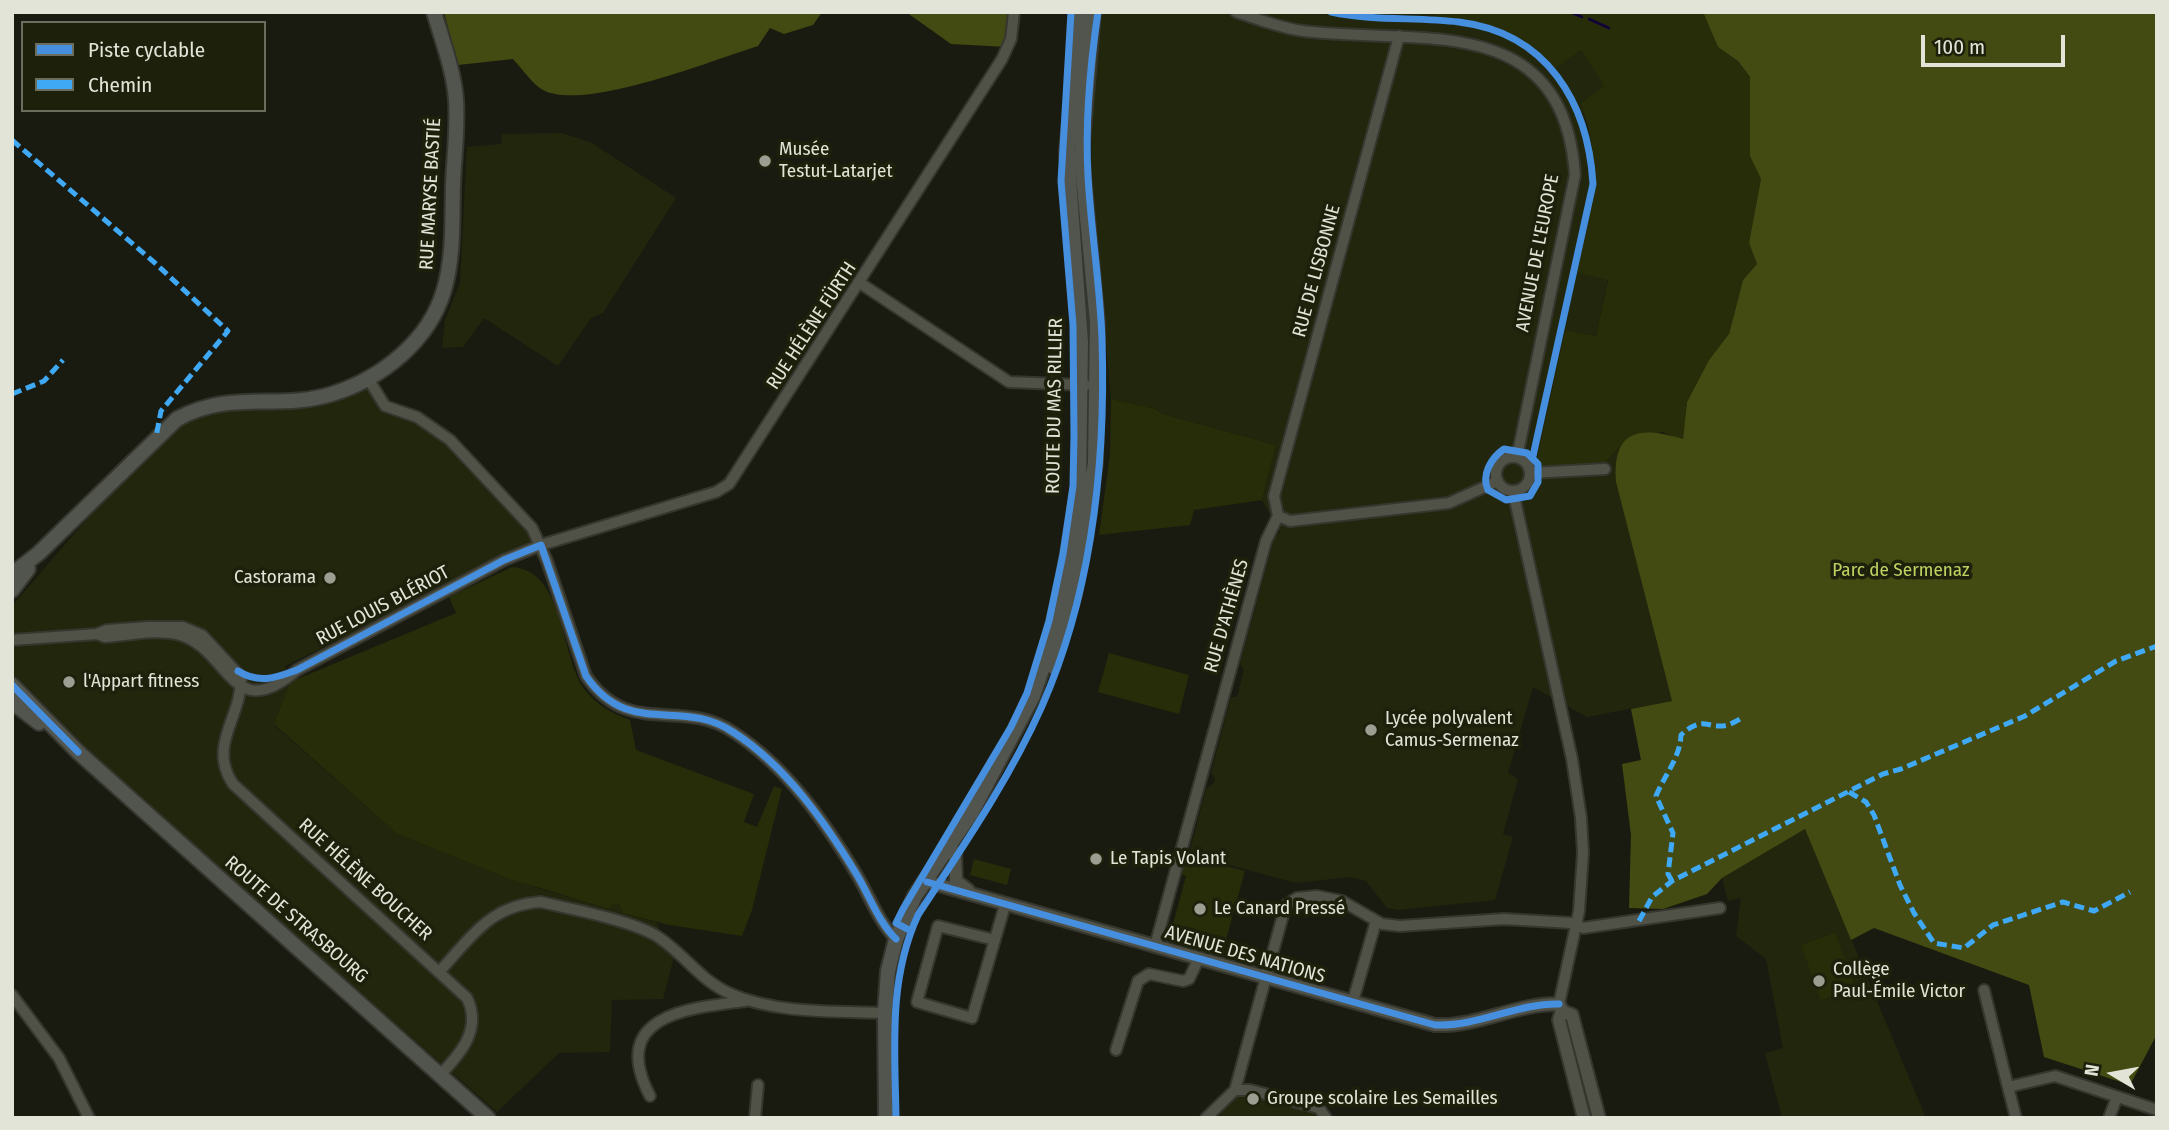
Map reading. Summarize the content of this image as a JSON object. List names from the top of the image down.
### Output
{
  "streets": {
    "main road": ["RUE MARYSE BASTIÉ", "ROUTE DU MAS RILLIER", "ROUTE DE STRASBOURG"],
    "street": [
      "AVENUE DE L'EUROPE",
      "RUE DE LISBONNE",
      "RUE HÉLÈNE FÜRTH",
      "RUE LOUIS BLÉRIOT",
      "RUE D'ATHÈNES",
      "RUE HÉLÈNE BOUCHER",
      "AVENUE DES NATIONS"
    ]
  },
  "crossings": [
    ["AVENUE DE L'EUROPE", "RUE DE LISBONNE"],
    ["RUE DE LISBONNE", "RUE D'ATHÈNES"],
    ["RUE HÉLÈNE FÜRTH", "RUE LOUIS BLÉRIOT"],
    ["ROUTE DU MAS RILLIER", "AVENUE DES NATIONS"],
    ["RUE LOUIS BLÉRIOT", "RUE HÉLÈNE BOUCHER"],
    ["RUE D'ATHÈNES", "AVENUE DES NATIONS"],
    ["RUE HÉLÈNE BOUCHER", "ROUTE DE STRASBOURG"]
  ],
  "parks": ["Parc de Sermenaz"],
  "places": [
    "Musée Testut-Latarjet",
    "Castorama",
    "l'Appart fitness",
    "Lycée polyvalent Camus-Sermenaz",
    "Le Tapis Volant",
    "Le Canard Pressé",
    "Collège Paul-Émile Victor",
    "Groupe scolaire Les Semailles"
  ],
  "legend": ["Piste cyclable", "Chemin"],
  "scale_bar": "100 m",
  "north": "left"
}
